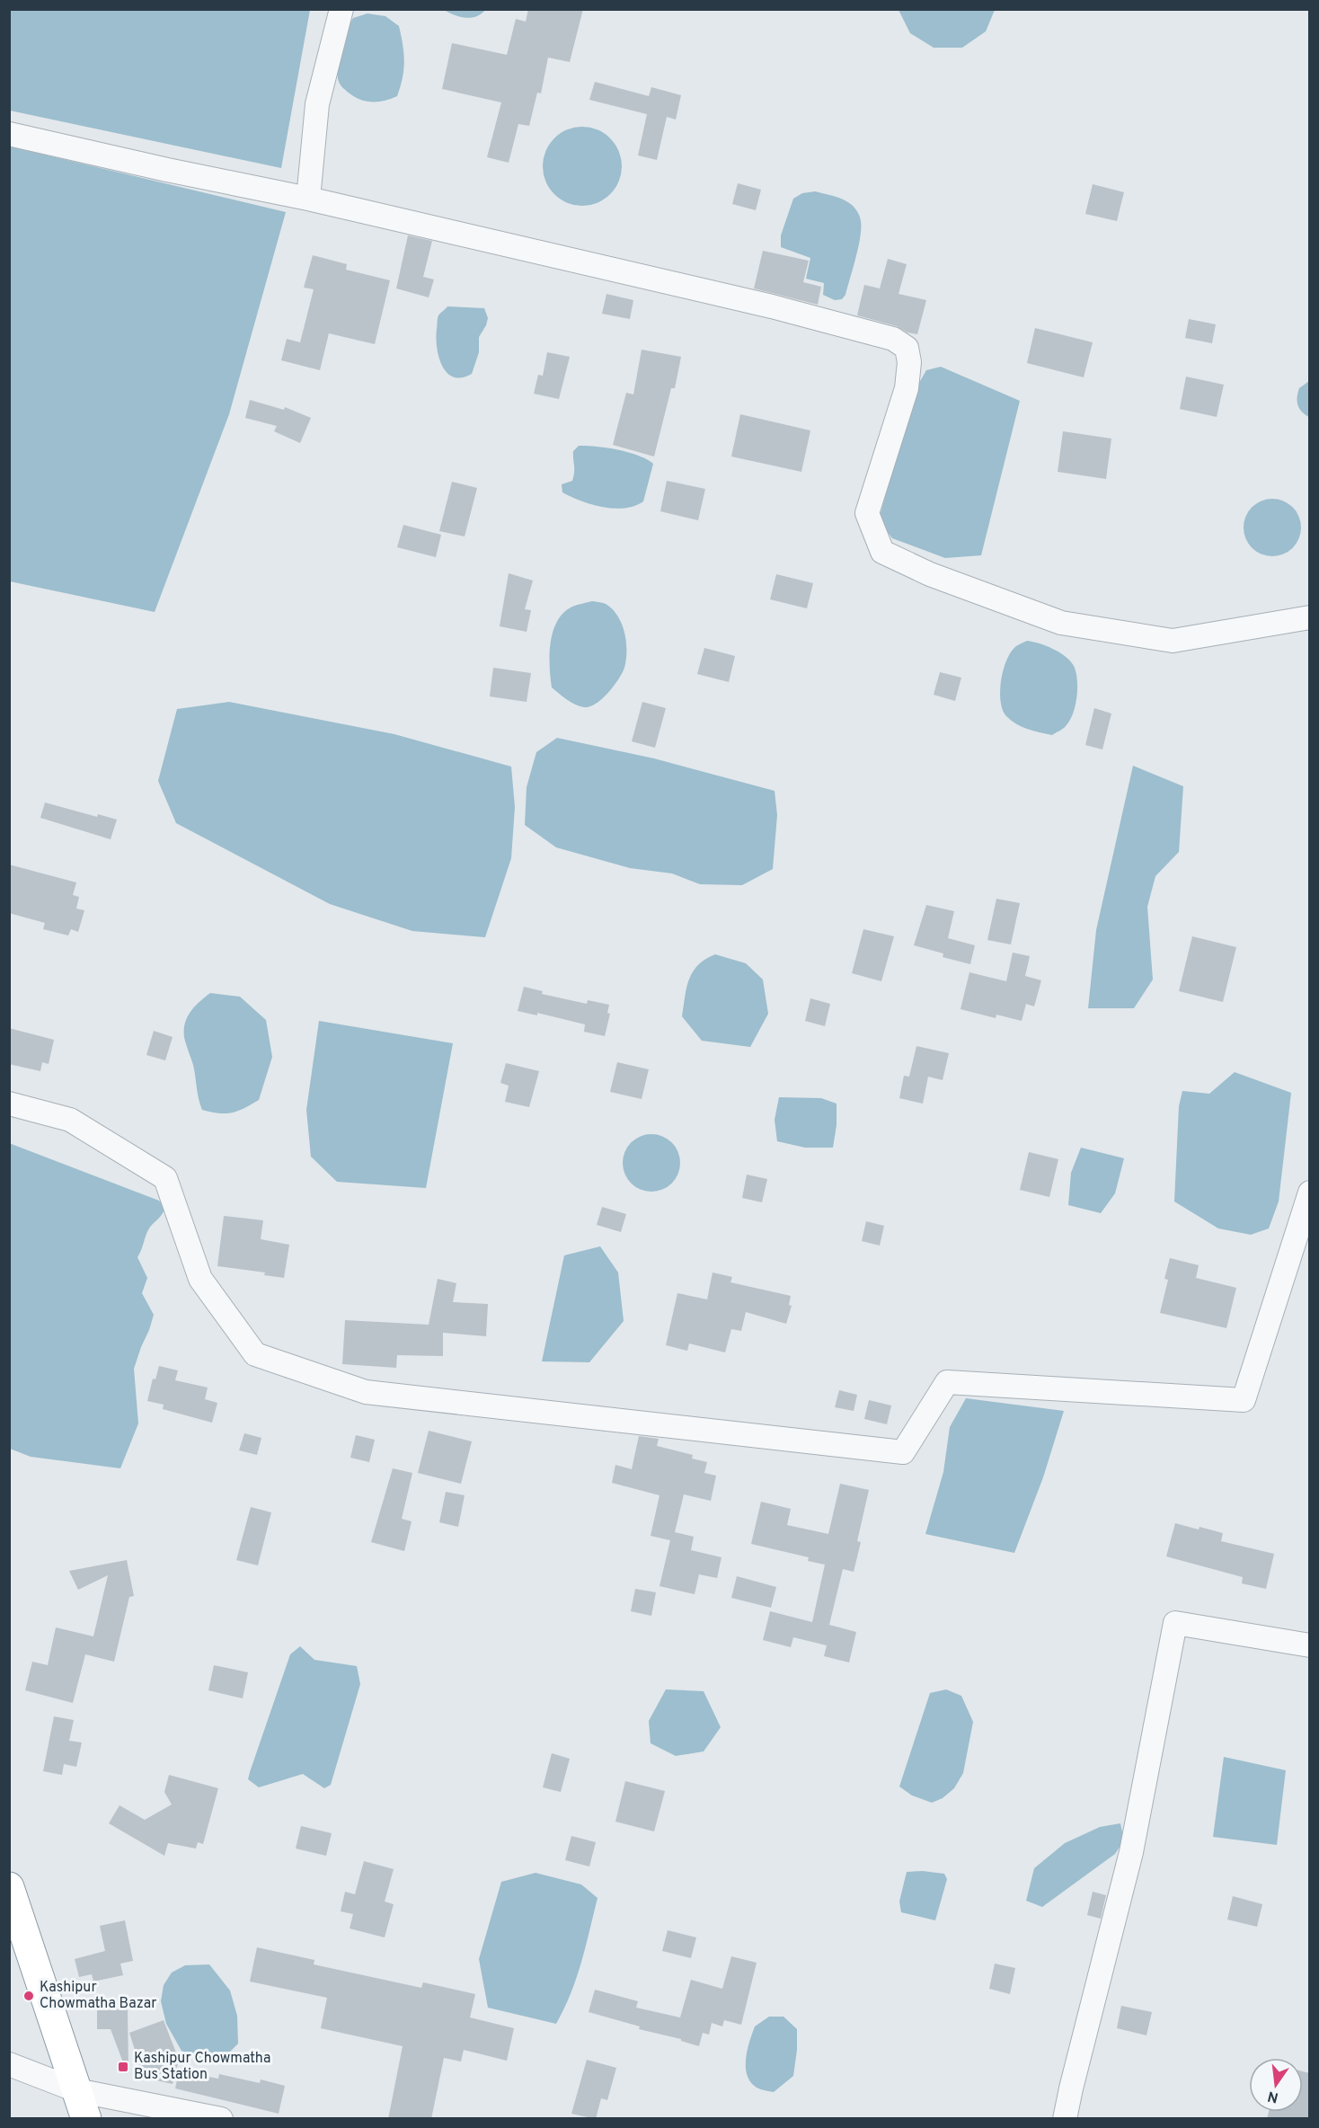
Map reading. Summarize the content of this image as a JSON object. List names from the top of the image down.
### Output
{
  "places": {
    "other": ["Kashipur Chowmatha Bazar"],
    "transit": ["Kashipur Chowmatha Bus Station"]
  },
  "north": "bottom"
}
